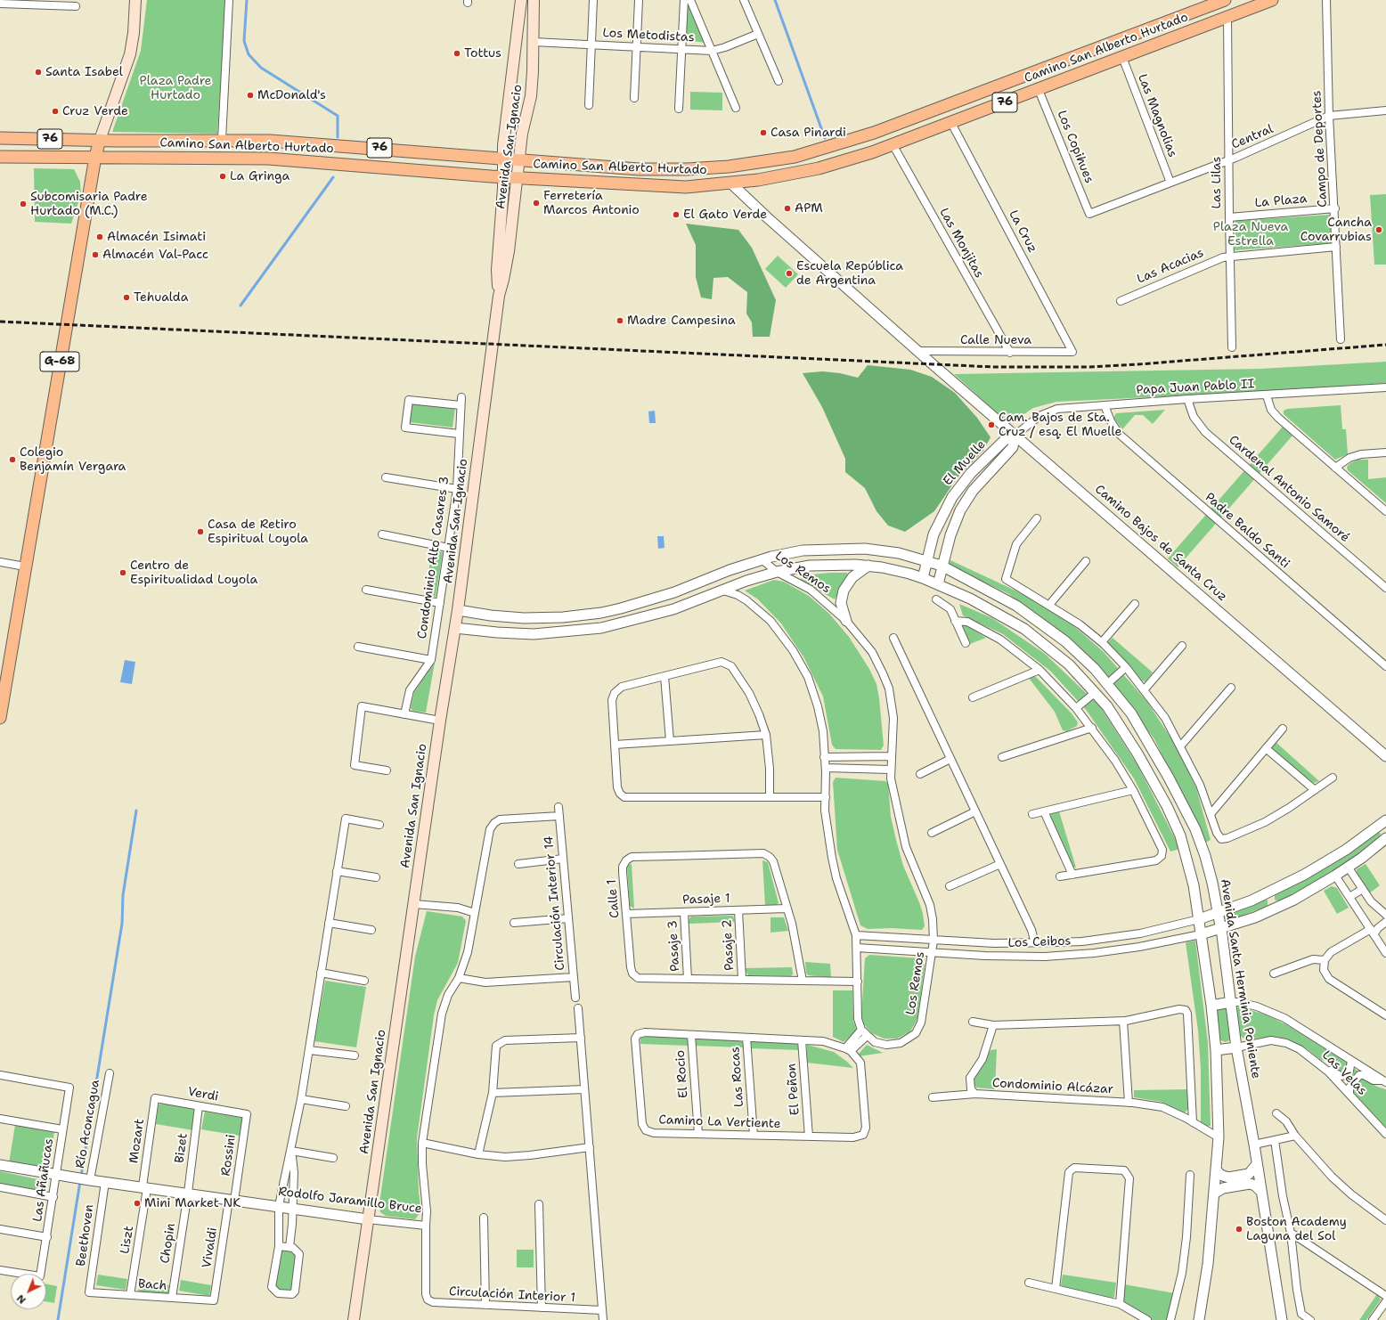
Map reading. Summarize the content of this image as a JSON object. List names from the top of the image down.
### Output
{
  "streets": {
    "main road": [
      "Camino San Alberto Hurtado",
      "76",
      "Avenida San Ignacio",
      "G-68"
    ],
    "street": [
      "Los Metodistas",
      "Las Magnolias",
      "Central",
      "Los Copihues",
      "Campo de Deportes",
      "Las Lilas",
      "La Plaza",
      "La Cruz",
      "Las Monjitas",
      "Las Acacias",
      "Calle Nueva",
      "Papa Juan Pablo II",
      "El Muelle",
      "Cardenal Antonio Samoré",
      "Padre Baldo Santi",
      "Camino Bajos de Santa Cruz",
      "Condominio Alto Casares 3",
      "Los Remos",
      "Calle 1",
      "Pasaje 1",
      "Circulación Interior 14",
      "Los Ceibos",
      "Pasaje 2",
      "Pasaje 3",
      "Avenida Santa Herminia Poniente",
      "Las Velas",
      "El Rocio",
      "Las Rocas",
      "Condominio Alcázar",
      "El Peñon",
      "Verdi",
      "Camino La Vertiente",
      "Río Aconcagua",
      "Mozart",
      "Bizet",
      "Rossini",
      "Las Añañucas",
      "Rodolfo Jaramillo Bruce",
      "Beethoven",
      "Liszt",
      "Chopin",
      "Vivaldi",
      "Bach",
      "Circulación Interior 1"
    ]
  },
  "crossings": [
    ["Los Metodistas", "Avenida San Ignacio"],
    ["Camino San Alberto Hurtado", "Las Magnolias"],
    ["Camino San Alberto Hurtado", "Avenida San Ignacio"],
    ["Camino San Alberto Hurtado", "Los Copihues"],
    ["Camino San Alberto Hurtado", "Las Lilas"],
    ["Camino San Alberto Hurtado", "La Cruz"],
    ["Camino San Alberto Hurtado", "Las Monjitas"],
    ["Camino San Alberto Hurtado", "G-68"],
    ["Camino San Alberto Hurtado", "Camino Bajos de Santa Cruz"],
    ["Las Magnolias", "Central"],
    ["Central", "Los Copihues"],
    ["Central", "Campo de Deportes"],
    ["Central", "Las Lilas"],
    ["Avenida San Ignacio", "Avenida Santa Herminia Poniente"],
    ["Avenida San Ignacio", "Rodolfo Jaramillo Bruce"],
    ["Campo de Deportes", "La Plaza"],
    ["Campo de Deportes", "Las Acacias"],
    ["Las Lilas", "La Plaza"],
    ["Las Lilas", "Las Acacias"],
    ["La Cruz", "Calle Nueva"],
    ["Las Monjitas", "Calle Nueva"],
    ["Calle Nueva", "Camino Bajos de Santa Cruz"],
    ["Papa Juan Pablo II", "El Muelle"],
    ["Papa Juan Pablo II", "Cardenal Antonio Samoré"],
    ["Papa Juan Pablo II", "Padre Baldo Santi"],
    ["Papa Juan Pablo II", "Camino Bajos de Santa Cruz"],
    ["El Muelle", "Camino Bajos de Santa Cruz"],
    ["El Muelle", "Avenida Santa Herminia Poniente"],
    ["Los Remos", "Calle 1"],
    ["Los Remos", "Los Ceibos"],
    ["Los Remos", "Avenida Santa Herminia Poniente"],
    ["Calle 1", "Pasaje 1"],
    ["Calle 1", "Pasaje 2"],
    ["Calle 1", "Pasaje 3"],
    ["Pasaje 1", "Pasaje 2"],
    ["Pasaje 1", "Pasaje 3"],
    ["Circulación Interior 14", "Rodolfo Jaramillo Bruce"],
    ["Los Ceibos", "Avenida Santa Herminia Poniente"],
    ["Avenida Santa Herminia Poniente", "Las Velas"],
    ["El Rocio", "Camino La Vertiente"],
    ["Las Rocas", "Camino La Vertiente"],
    ["El Peñon", "Camino La Vertiente"],
    ["Verdi", "Mozart"],
    ["Verdi", "Bizet"],
    ["Verdi", "Rossini"],
    ["Río Aconcagua", "Rodolfo Jaramillo Bruce"],
    ["Mozart", "Rodolfo Jaramillo Bruce"],
    ["Mozart", "Liszt"],
    ["Bizet", "Rodolfo Jaramillo Bruce"],
    ["Bizet", "Chopin"],
    ["Rossini", "Rodolfo Jaramillo Bruce"],
    ["Rossini", "Vivaldi"],
    ["Las Añañucas", "Rodolfo Jaramillo Bruce"],
    ["Rodolfo Jaramillo Bruce", "Beethoven"],
    ["Rodolfo Jaramillo Bruce", "Liszt"],
    ["Rodolfo Jaramillo Bruce", "Chopin"],
    ["Rodolfo Jaramillo Bruce", "Vivaldi"],
    ["Rodolfo Jaramillo Bruce", "Circulación Interior 1"],
    ["Beethoven", "Bach"],
    ["Liszt", "Bach"],
    ["Chopin", "Bach"],
    ["Vivaldi", "Bach"]
  ],
  "parks": ["Plaza Padre Hurtado", "Plaza Nueva Estrella"],
  "places": [
    "Tottus",
    "Santa Isabel",
    "McDonald's",
    "Cruz Verde",
    "Casa Pinardi",
    "La Gringa",
    "Ferretería Marcos Antonio",
    "Subcomisaria Padre Hurtado (M.C.)",
    "APM",
    "El Gato Verde",
    "Cancha Covarrubias",
    "Almacén Isimati",
    "Almacén Val-Pacc",
    "Escuela República de Argentina",
    "Tehualda",
    "Madre Campesina",
    "Cam. Bajos de Sta. Cruz / esq. El Muelle",
    "Colegio Benjamín Vergara",
    "Casa de Retiro Espiritual Loyola",
    "Centro de Espiritualidad Loyola",
    "Mini Market NK",
    "Boston Academy Laguna del Sol"
  ],
  "north": "bottom left"
}
